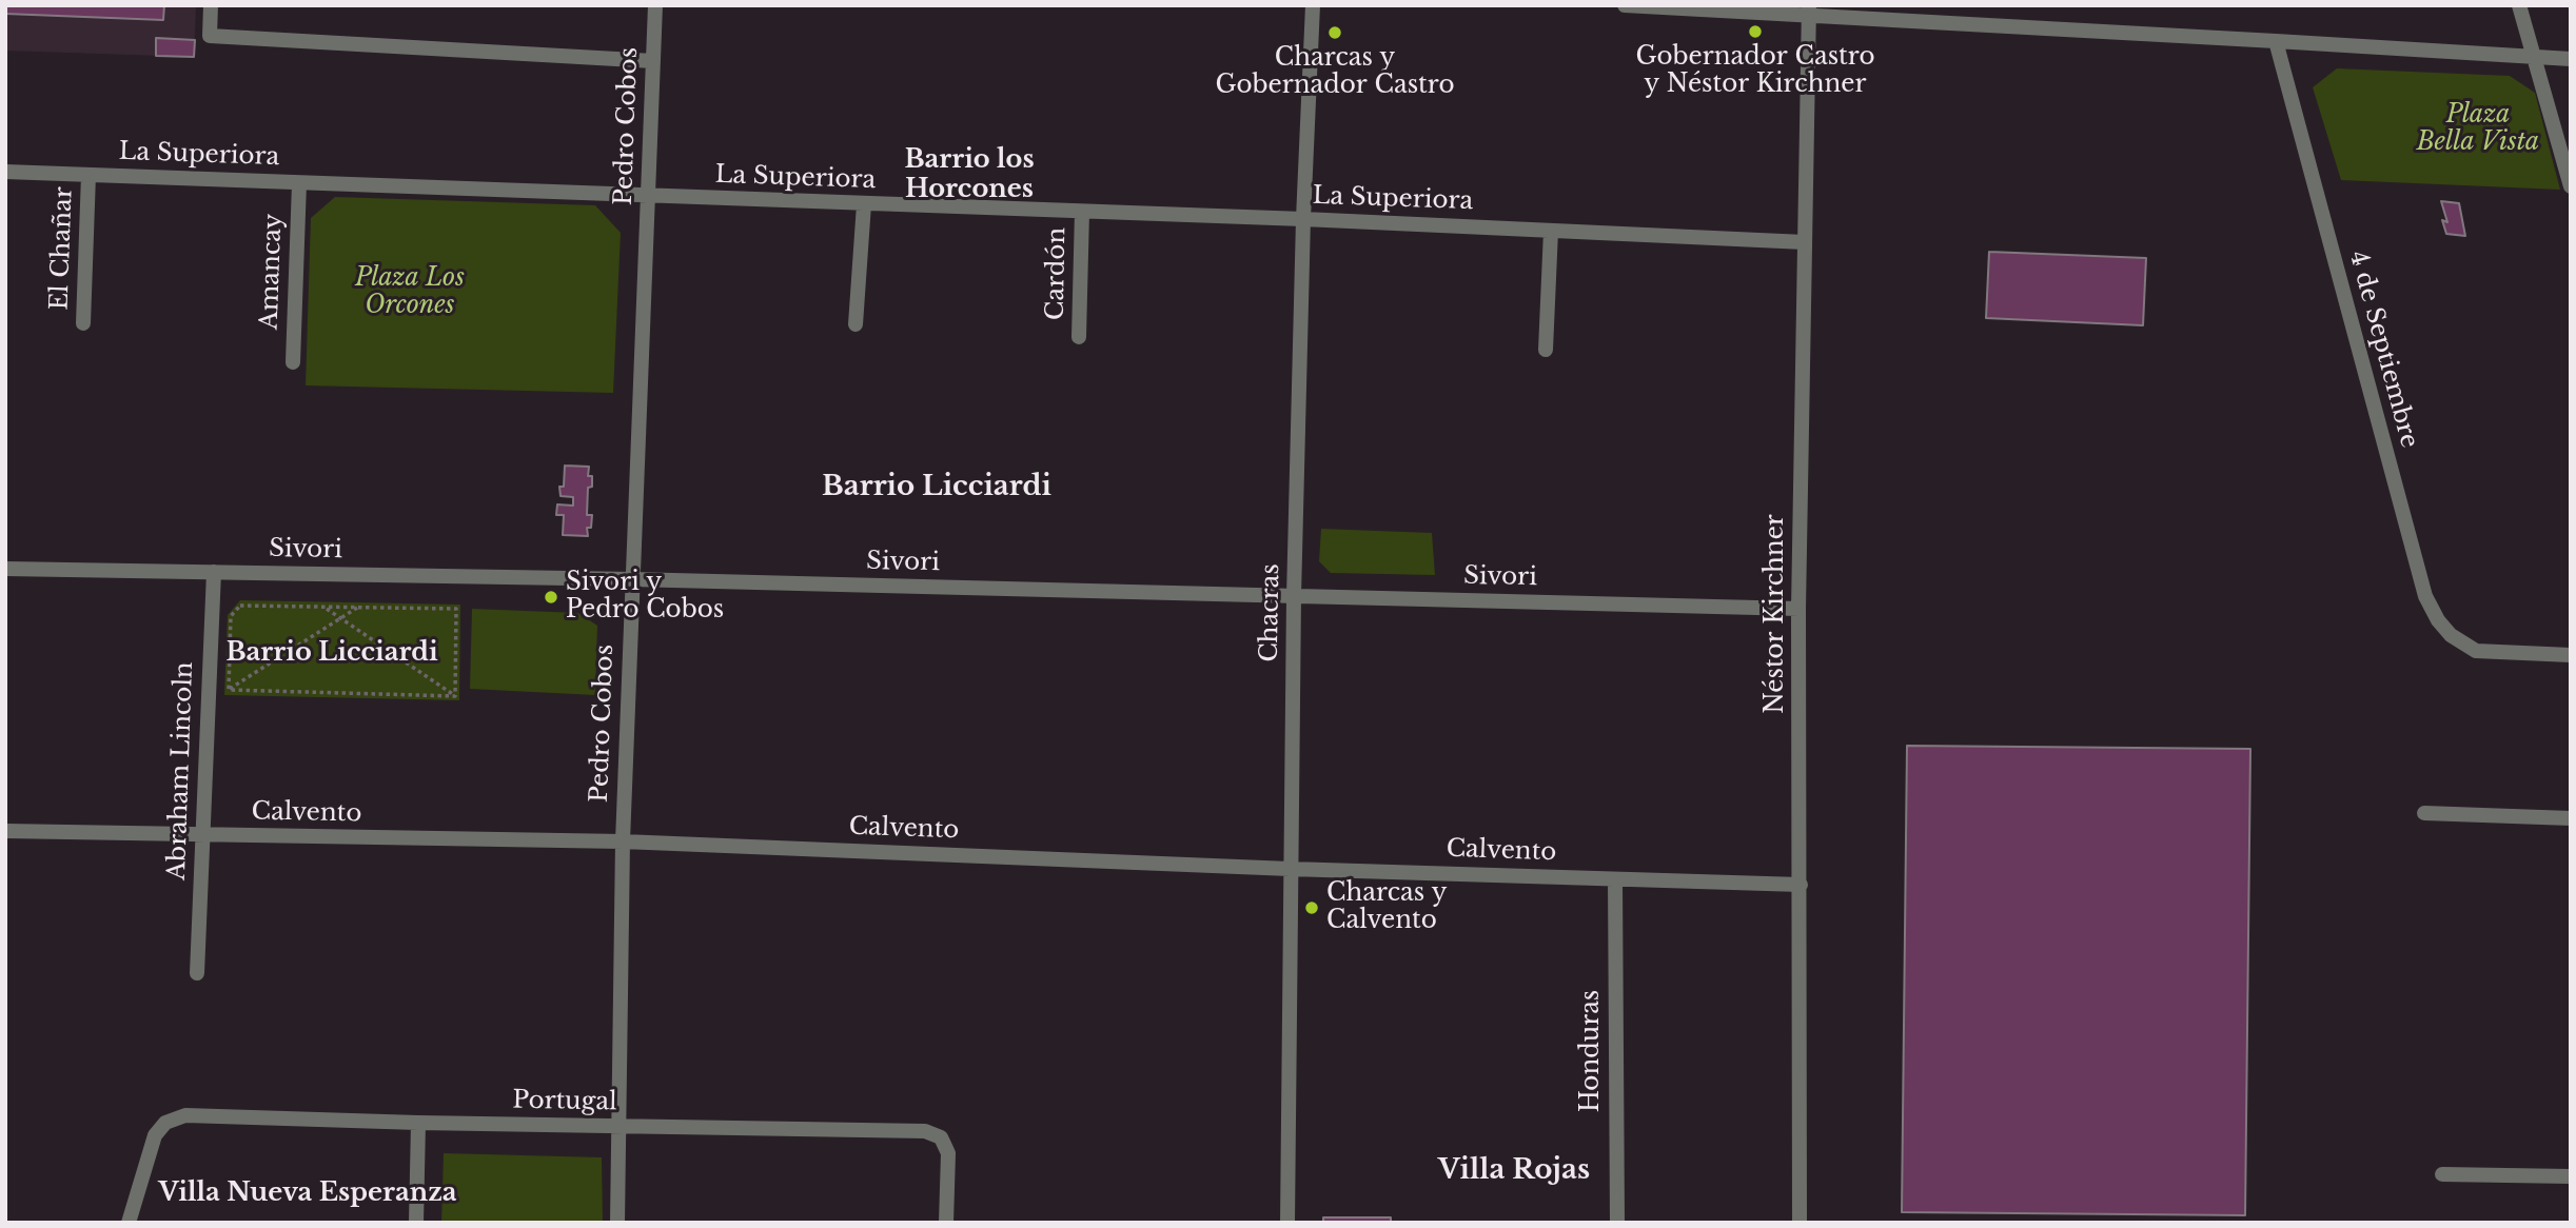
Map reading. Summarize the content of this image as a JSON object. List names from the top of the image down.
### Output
{
  "streets": {
    "street": [
      "Pedro Cobos",
      "La Superiora",
      "El Chañar",
      "Amancay",
      "Cardón",
      "4 de Septiembre",
      "Sivori",
      "Chacras",
      "Néstor Kirchner",
      "Abraham Lincoln",
      "Calvento",
      "Honduras",
      "Portugal"
    ]
  },
  "crossings": [
    ["Pedro Cobos", "La Superiora"],
    ["Pedro Cobos", "Sivori"],
    ["Pedro Cobos", "Calvento"],
    ["Pedro Cobos", "Portugal"],
    ["La Superiora", "El Chañar"],
    ["La Superiora", "Amancay"],
    ["La Superiora", "Cardón"],
    ["La Superiora", "Chacras"],
    ["La Superiora", "Néstor Kirchner"],
    ["Sivori", "Chacras"],
    ["Sivori", "Néstor Kirchner"],
    ["Sivori", "Abraham Lincoln"],
    ["Chacras", "Calvento"],
    ["Néstor Kirchner", "Calvento"],
    ["Abraham Lincoln", "Calvento"],
    ["Calvento", "Honduras"]
  ],
  "districts": [
    "Barrio los Horcones",
    "Barrio Licciardi",
    "Barrio Licciardi",
    "Villa Rojas",
    "Villa Nueva Esperanza"
  ],
  "parks": ["Plaza Bella Vista", "Plaza Los Orcones"],
  "places": [
    "Gobernador Castro y Néstor Kirchner",
    "Charcas y Gobernador Castro",
    "Sivori y Pedro Cobos",
    "Charcas y Calvento"
  ]
}
